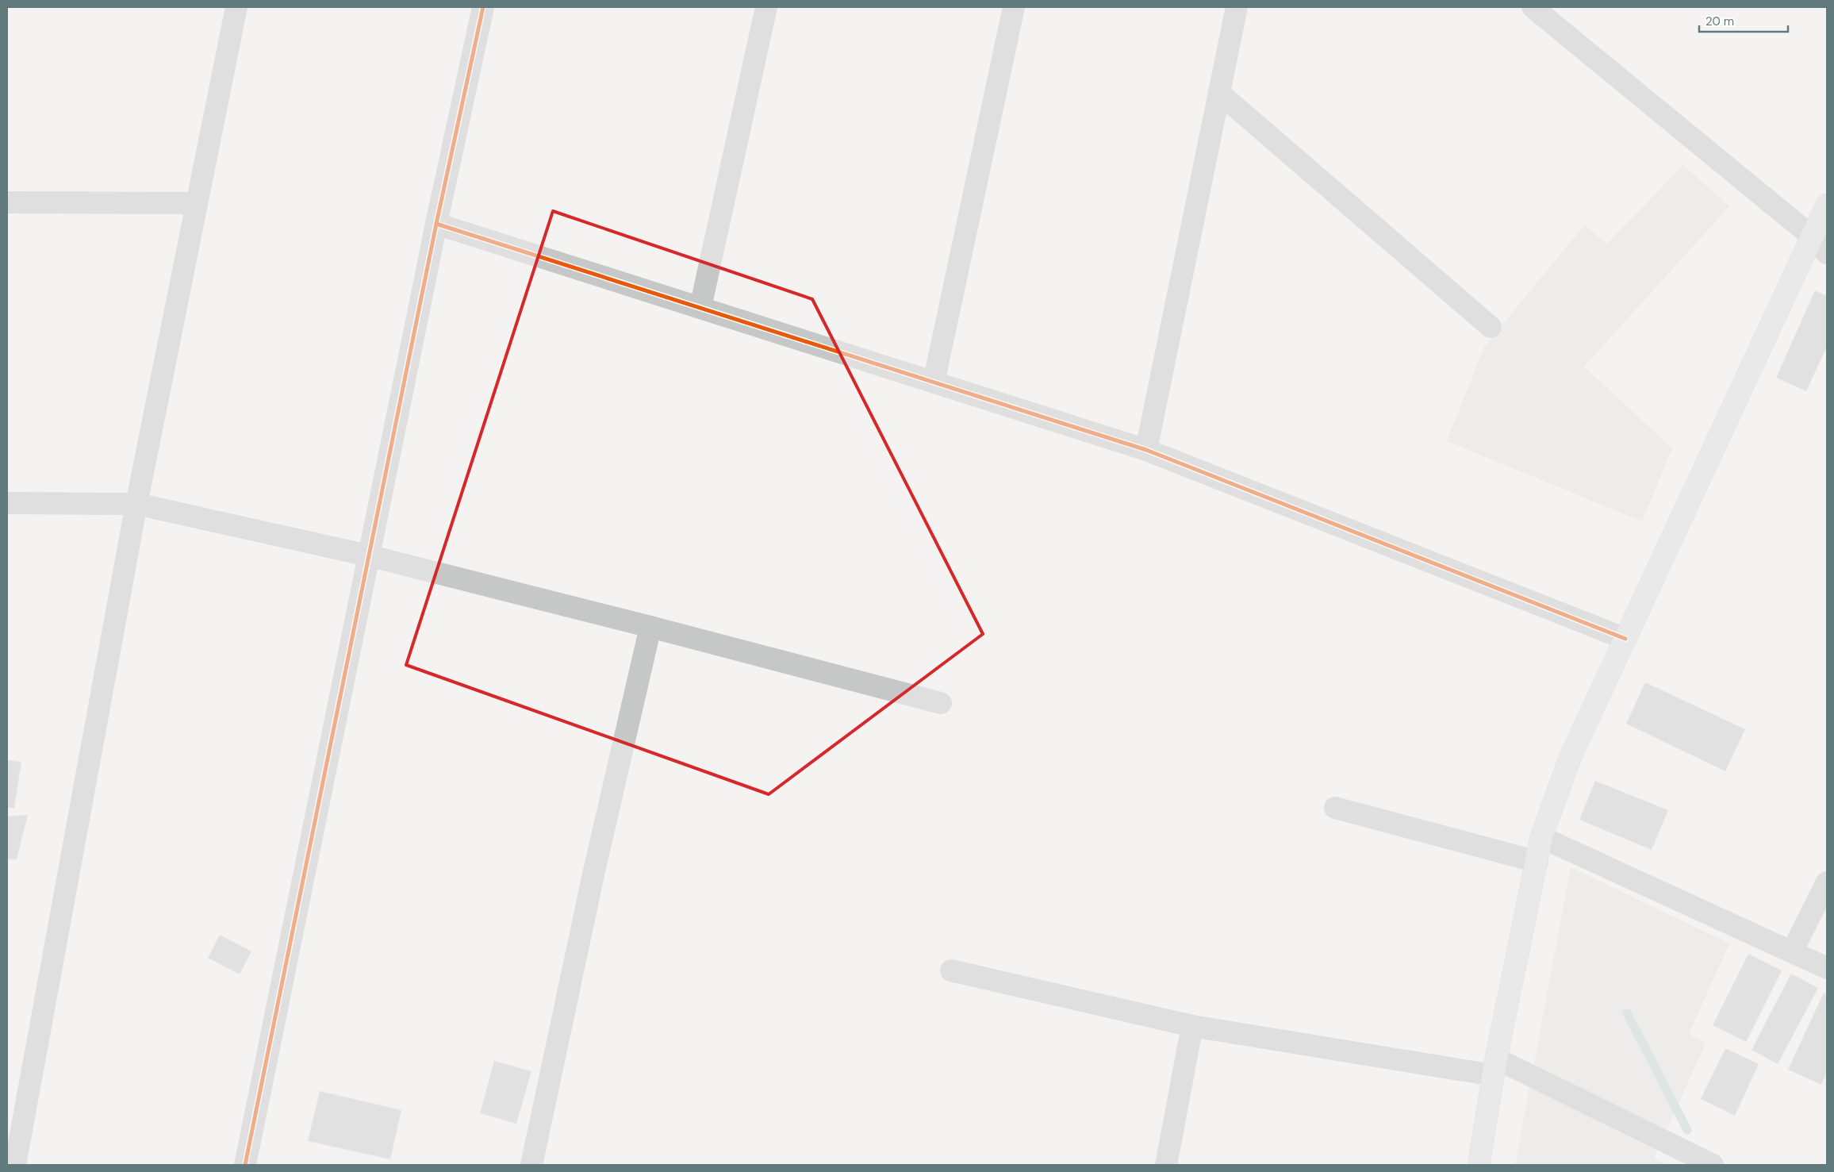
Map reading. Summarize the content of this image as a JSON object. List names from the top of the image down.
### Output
{
  "scale_bar": "20 m"
}
